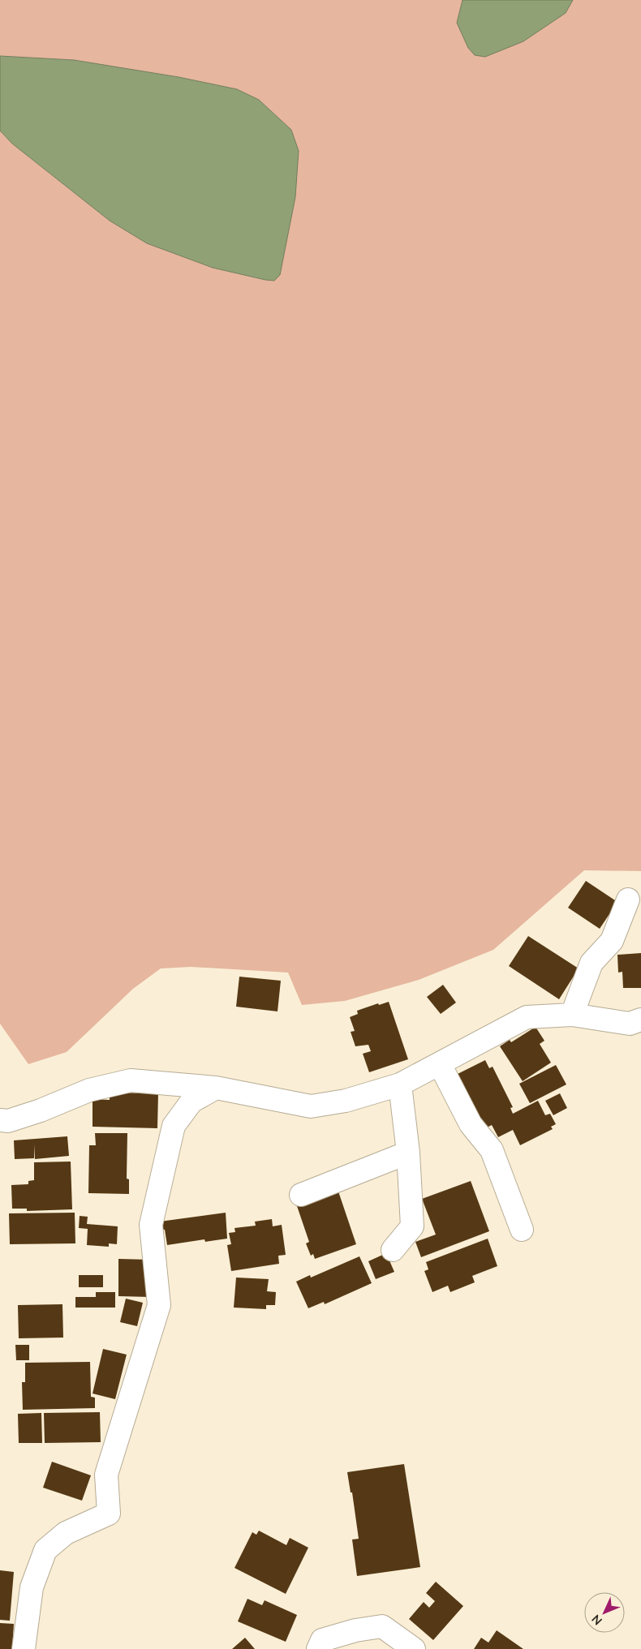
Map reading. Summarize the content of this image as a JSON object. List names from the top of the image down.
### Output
{
  "north": "bottom left"
}
